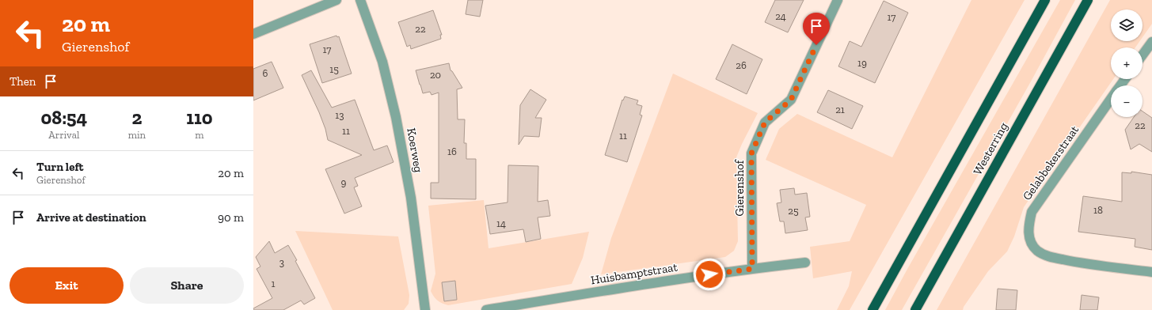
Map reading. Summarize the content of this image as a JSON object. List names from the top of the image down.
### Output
{
  "streets": {
    "highway": ["Westerring"],
    "street": [
      "Koerweg",
      "Gelabbekerstraat",
      "Gierenshof",
      "Huisbamptstraat"
    ]
  },
  "crossings": [
    ["Gierenshof", "Huisbamptstraat"]
  ],
  "house_numbers": [
    "24",
    "17",
    "22",
    "17",
    "19",
    "26",
    "15",
    "6",
    "20",
    "21",
    "13",
    "22",
    "11",
    "11",
    "16",
    "9",
    "18",
    "25",
    "14",
    "3",
    "1"
  ],
  "page": {
    "turn": ["20 m", "Gierenshof"],
    "map_buttons": ["+", "−"],
    "then": "Then",
    "eta": [
      "08:54",
      "Arrival",
      "2",
      "min",
      "110",
      "m"
    ],
    "list": [
      {
        "name": "Turn left",
        "note": "Gierenshof",
        "value": "20 m"
      },
      {
        "name": "Arrive at destination",
        "value": "90 m"
      }
    ],
    "buttons": ["Exit", "Share"]
  }
}
